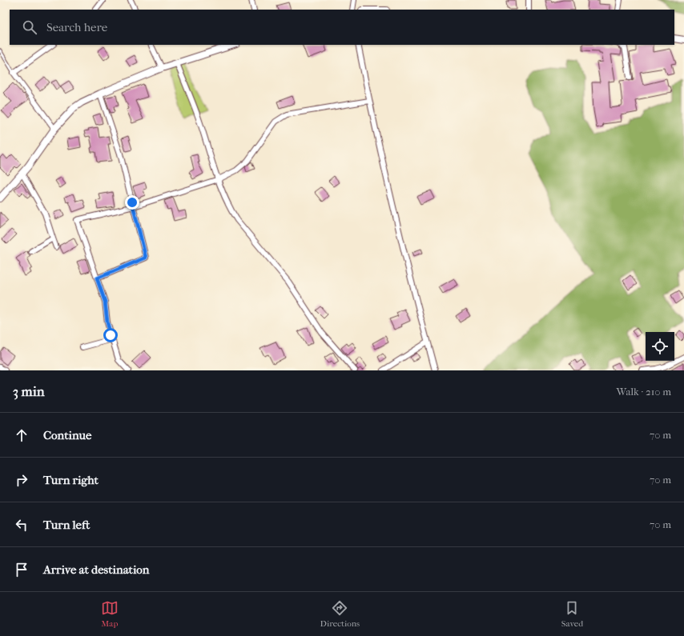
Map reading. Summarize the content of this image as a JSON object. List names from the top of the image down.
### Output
{
  "page": {
    "search": "Search here",
    "heading": ["3 min", "Walk · 210 m"],
    "list": [
      ["Continue", "70 m"],
      ["Turn right", "70 m"],
      ["Turn left", "70 m"],
      "Arrive at destination"
    ],
    "nav": ["Map", "Directions", "Saved"]
  }
}
